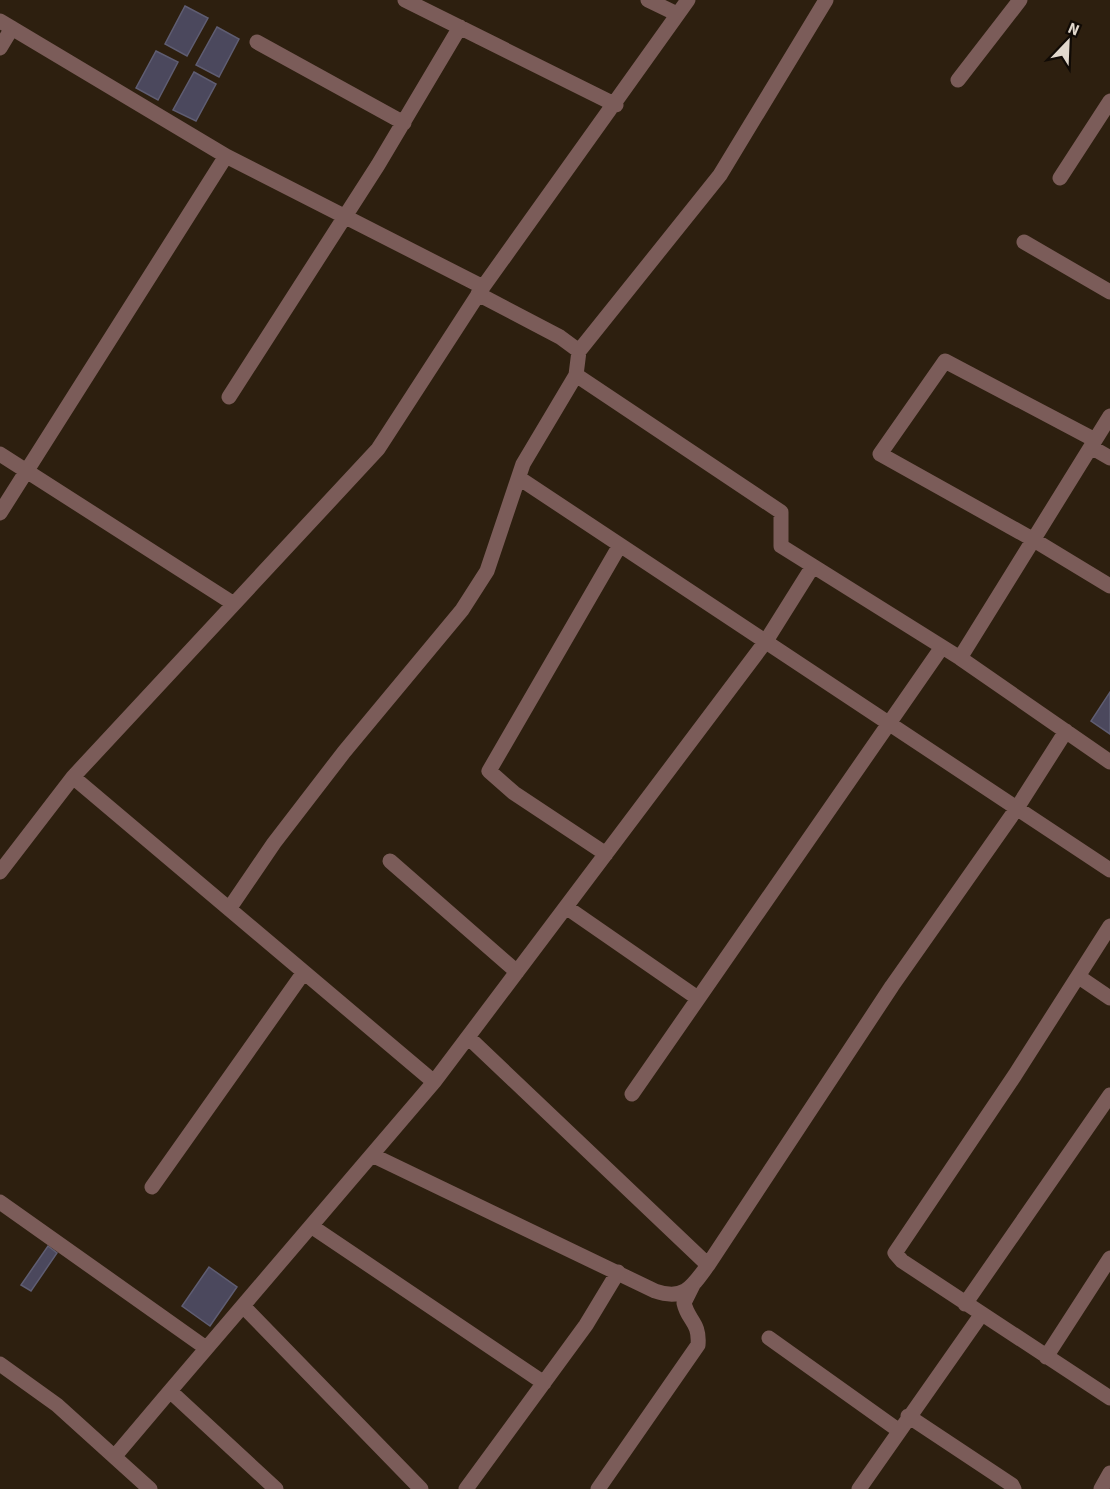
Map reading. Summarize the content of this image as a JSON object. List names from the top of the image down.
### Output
{
  "north": "top right"
}
